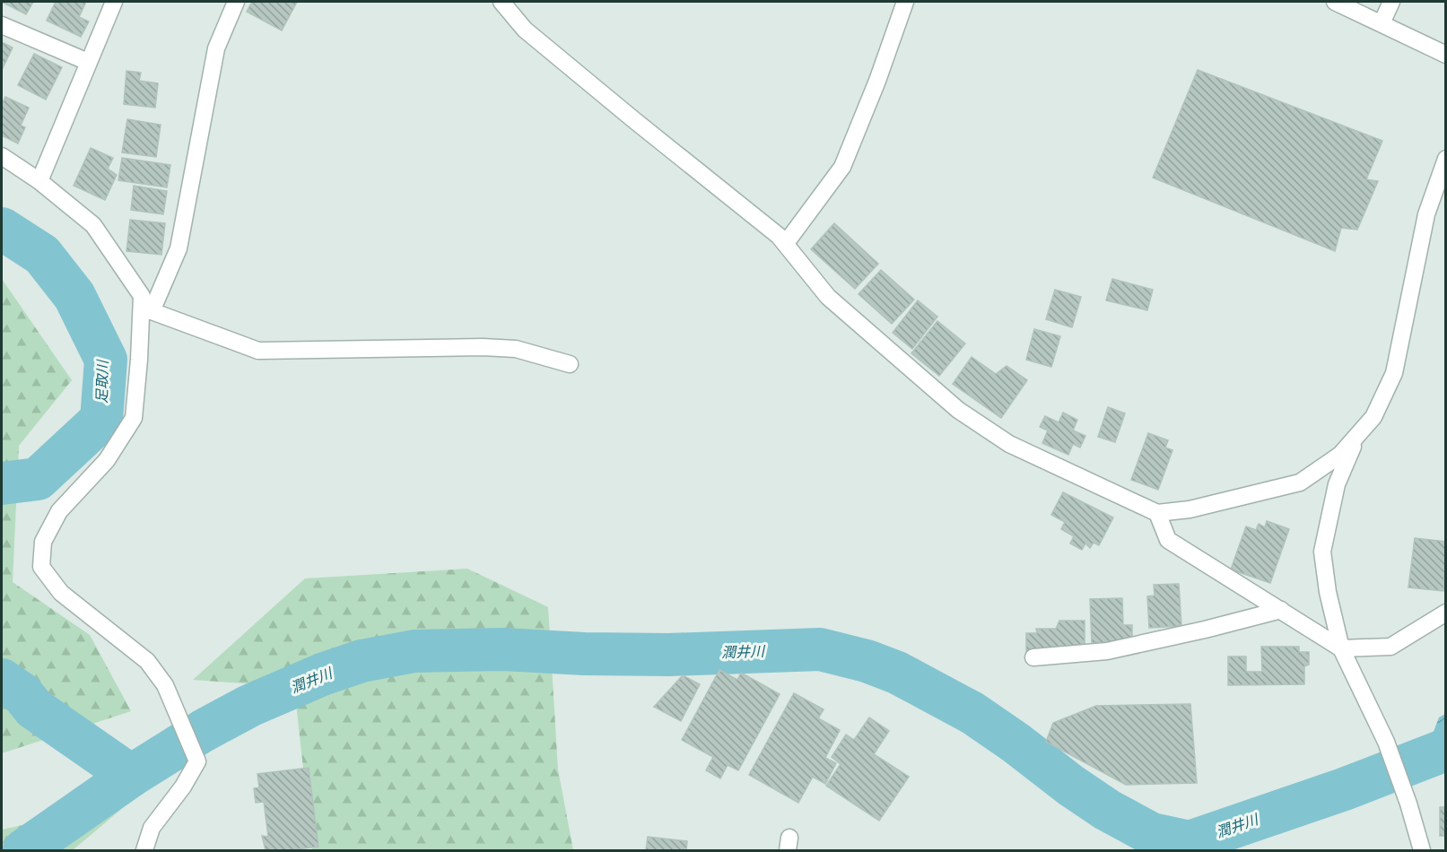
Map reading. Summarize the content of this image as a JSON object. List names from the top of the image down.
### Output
{
  "water": ["足取川", "潤井川"]
}
